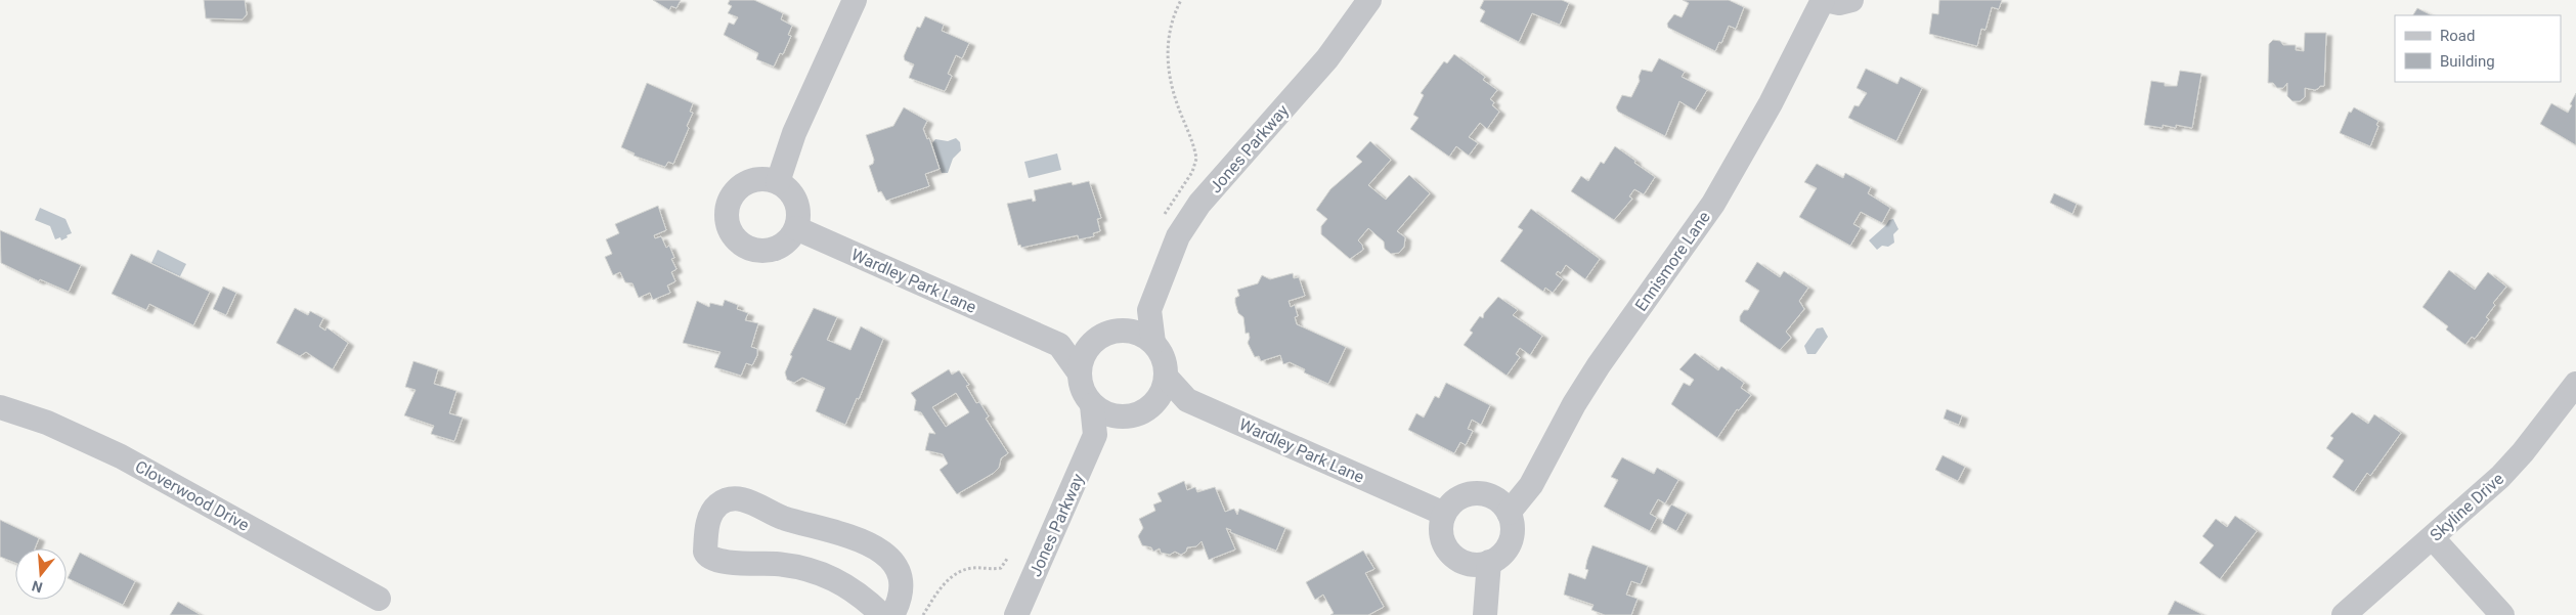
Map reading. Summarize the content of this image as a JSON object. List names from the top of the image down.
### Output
{
  "streets": {
    "street": [
      "Jones Parkway",
      "Ennismore Lane",
      "Wardley Park Lane",
      "Cloverwood Drive",
      "Skyline Drive"
    ]
  },
  "crossings": [
    ["Jones Parkway", "Wardley Park Lane"],
    ["Ennismore Lane", "Wardley Park Lane"]
  ],
  "legend": ["Road", "Building"],
  "north": "bottom"
}
